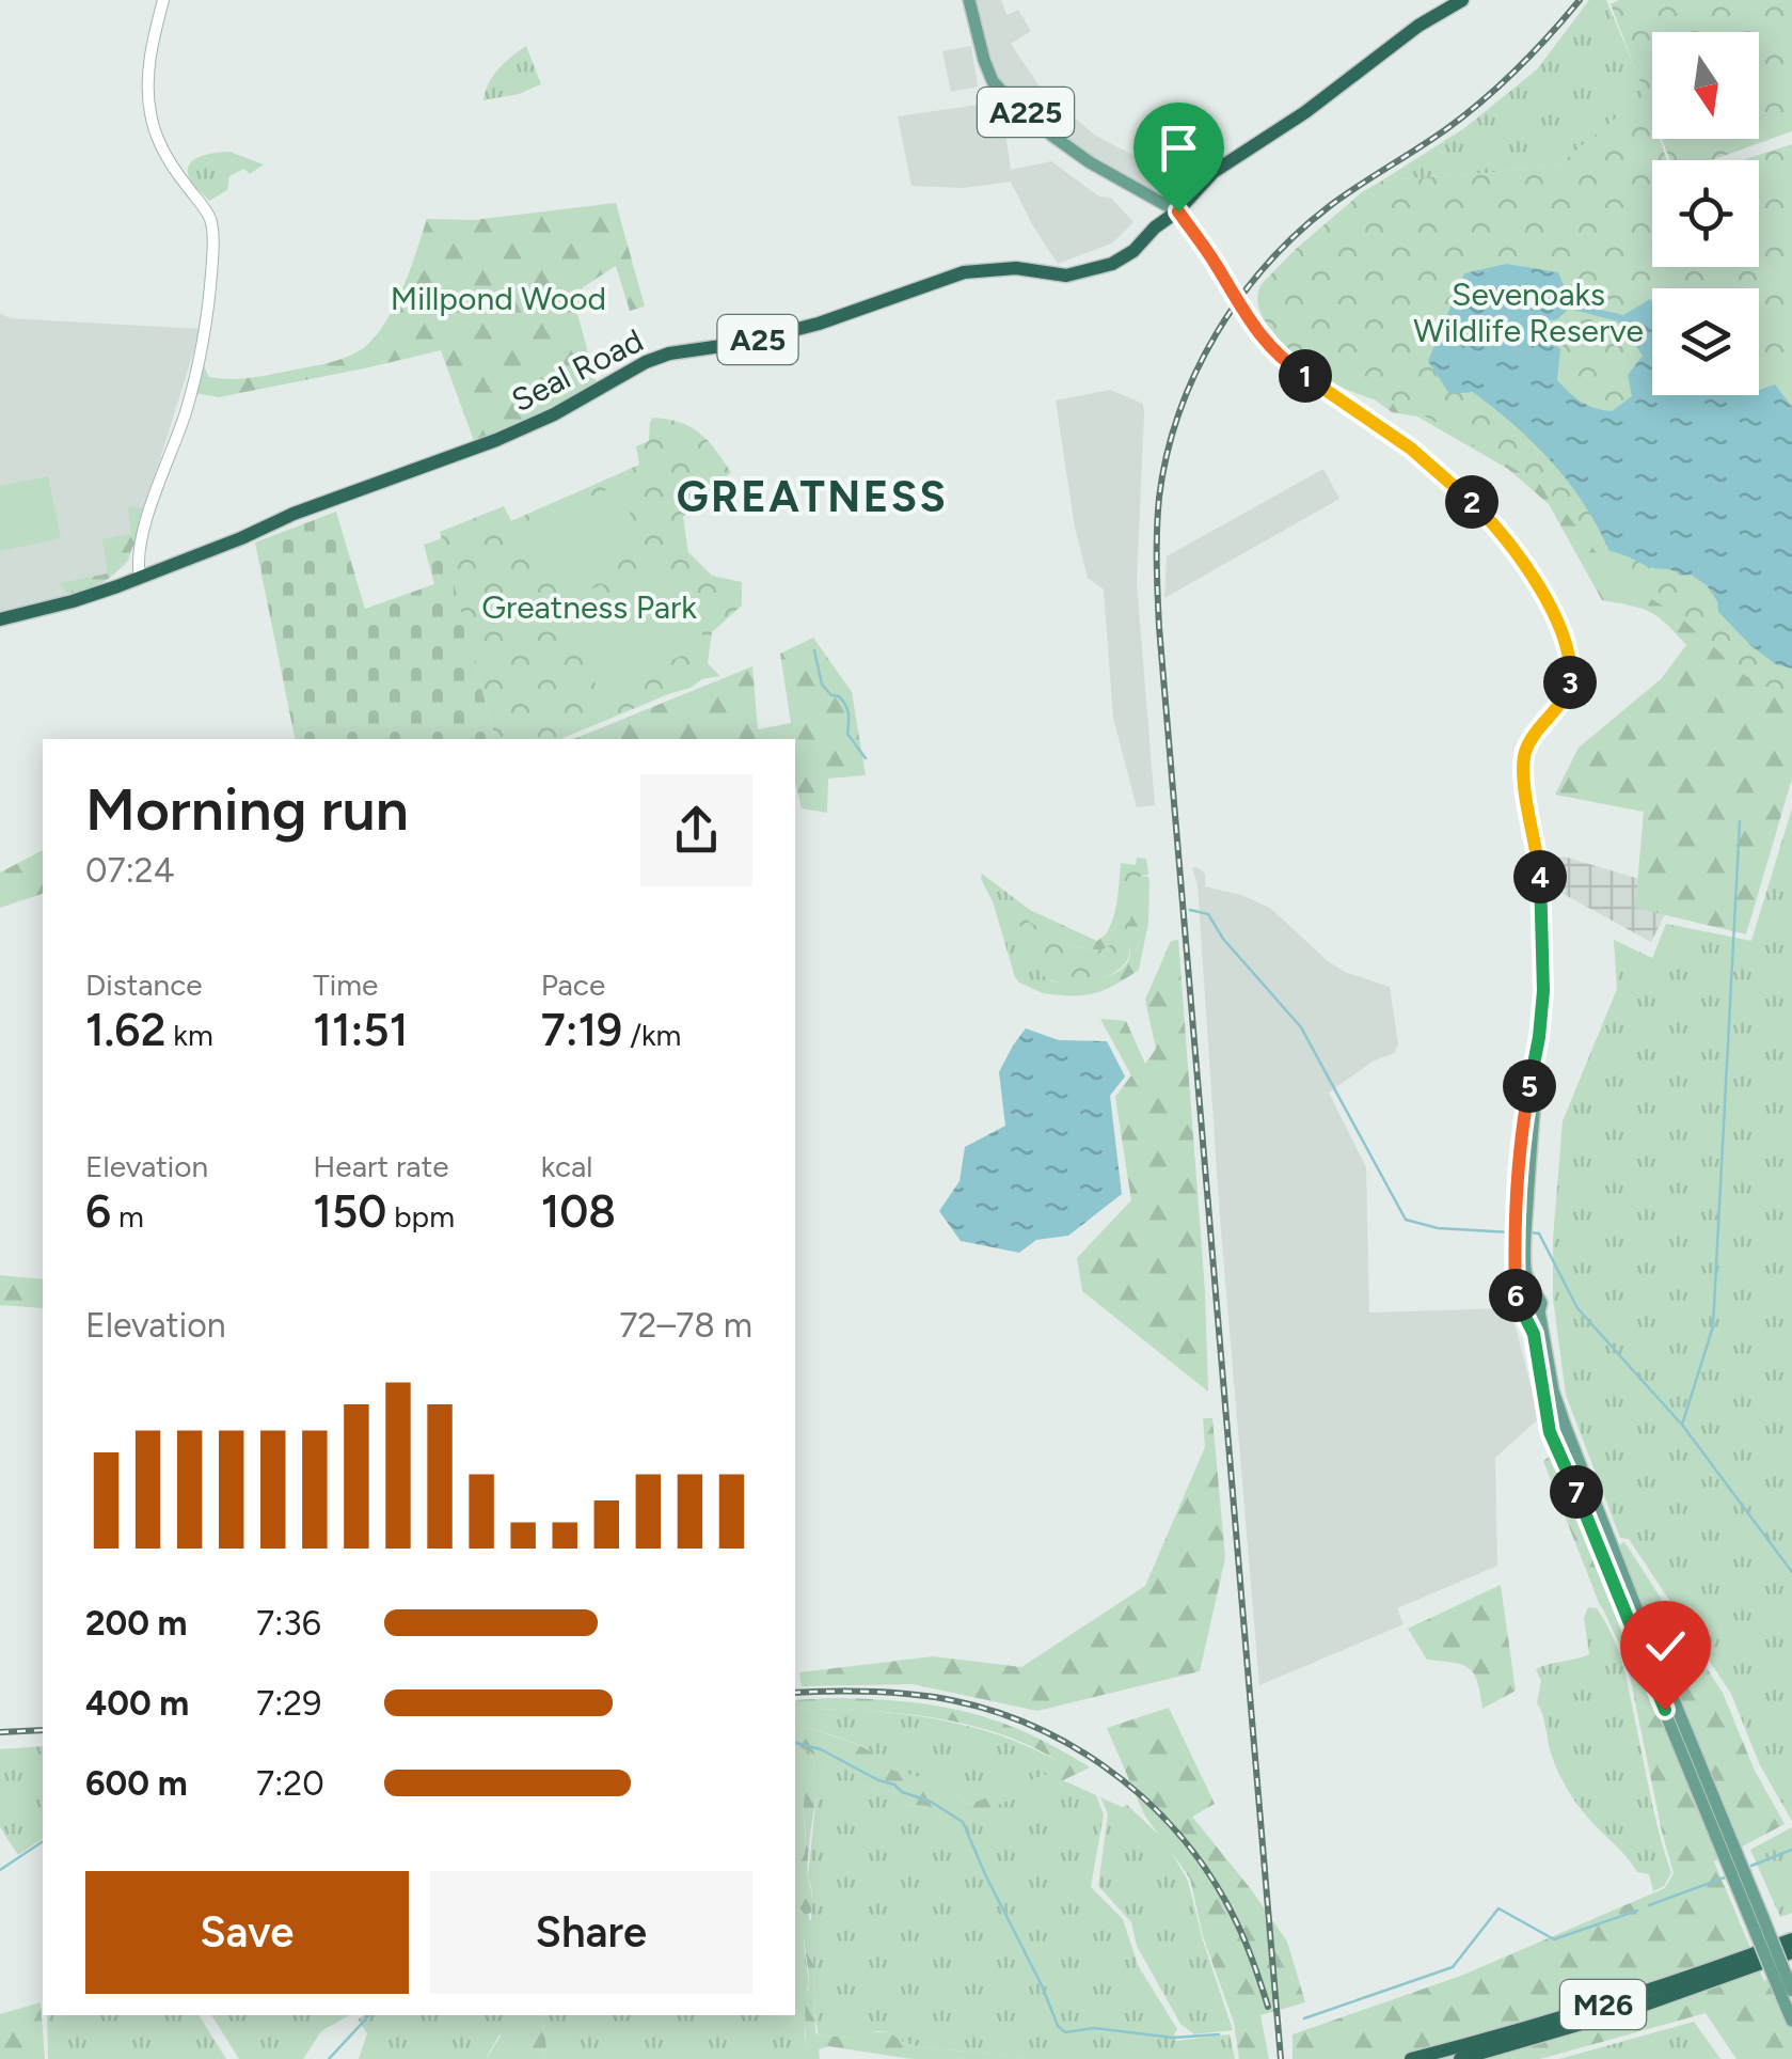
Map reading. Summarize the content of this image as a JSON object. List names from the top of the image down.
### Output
{
  "streets": {
    "highway": ["A25", "Seal Road", "M26"],
    "main road": ["A225"]
  },
  "crossings": [
    ["A225", "A25"],
    ["A225", "Seal Road"],
    ["A25", "Seal Road"]
  ],
  "districts": ["GREATNESS"],
  "parks": ["Sevenoaks Wildlife Reserve", "Millpond Wood", "Greatness Park"],
  "north": "bottom",
  "page": {
    "pins": [
      "1",
      "2",
      "3",
      "4",
      "5",
      "6",
      "7"
    ],
    "heading": ["Morning run", "07:24"],
    "stats": [
      ["Distance", "1.62 km"],
      ["Time", "11:51"],
      ["Pace", "7:19 /km"],
      ["Elevation", "6 m"],
      ["Heart rate", "150 bpm"],
      ["kcal", "108"]
    ],
    "chart": ["Elevation", "72–78 m"],
    "list": [
      {
        "name": "200 m",
        "note": "7:36"
      },
      {
        "name": "400 m",
        "note": "7:29"
      },
      {
        "name": "600 m",
        "note": "7:20"
      }
    ],
    "buttons": ["Save", "Share"]
  }
}
